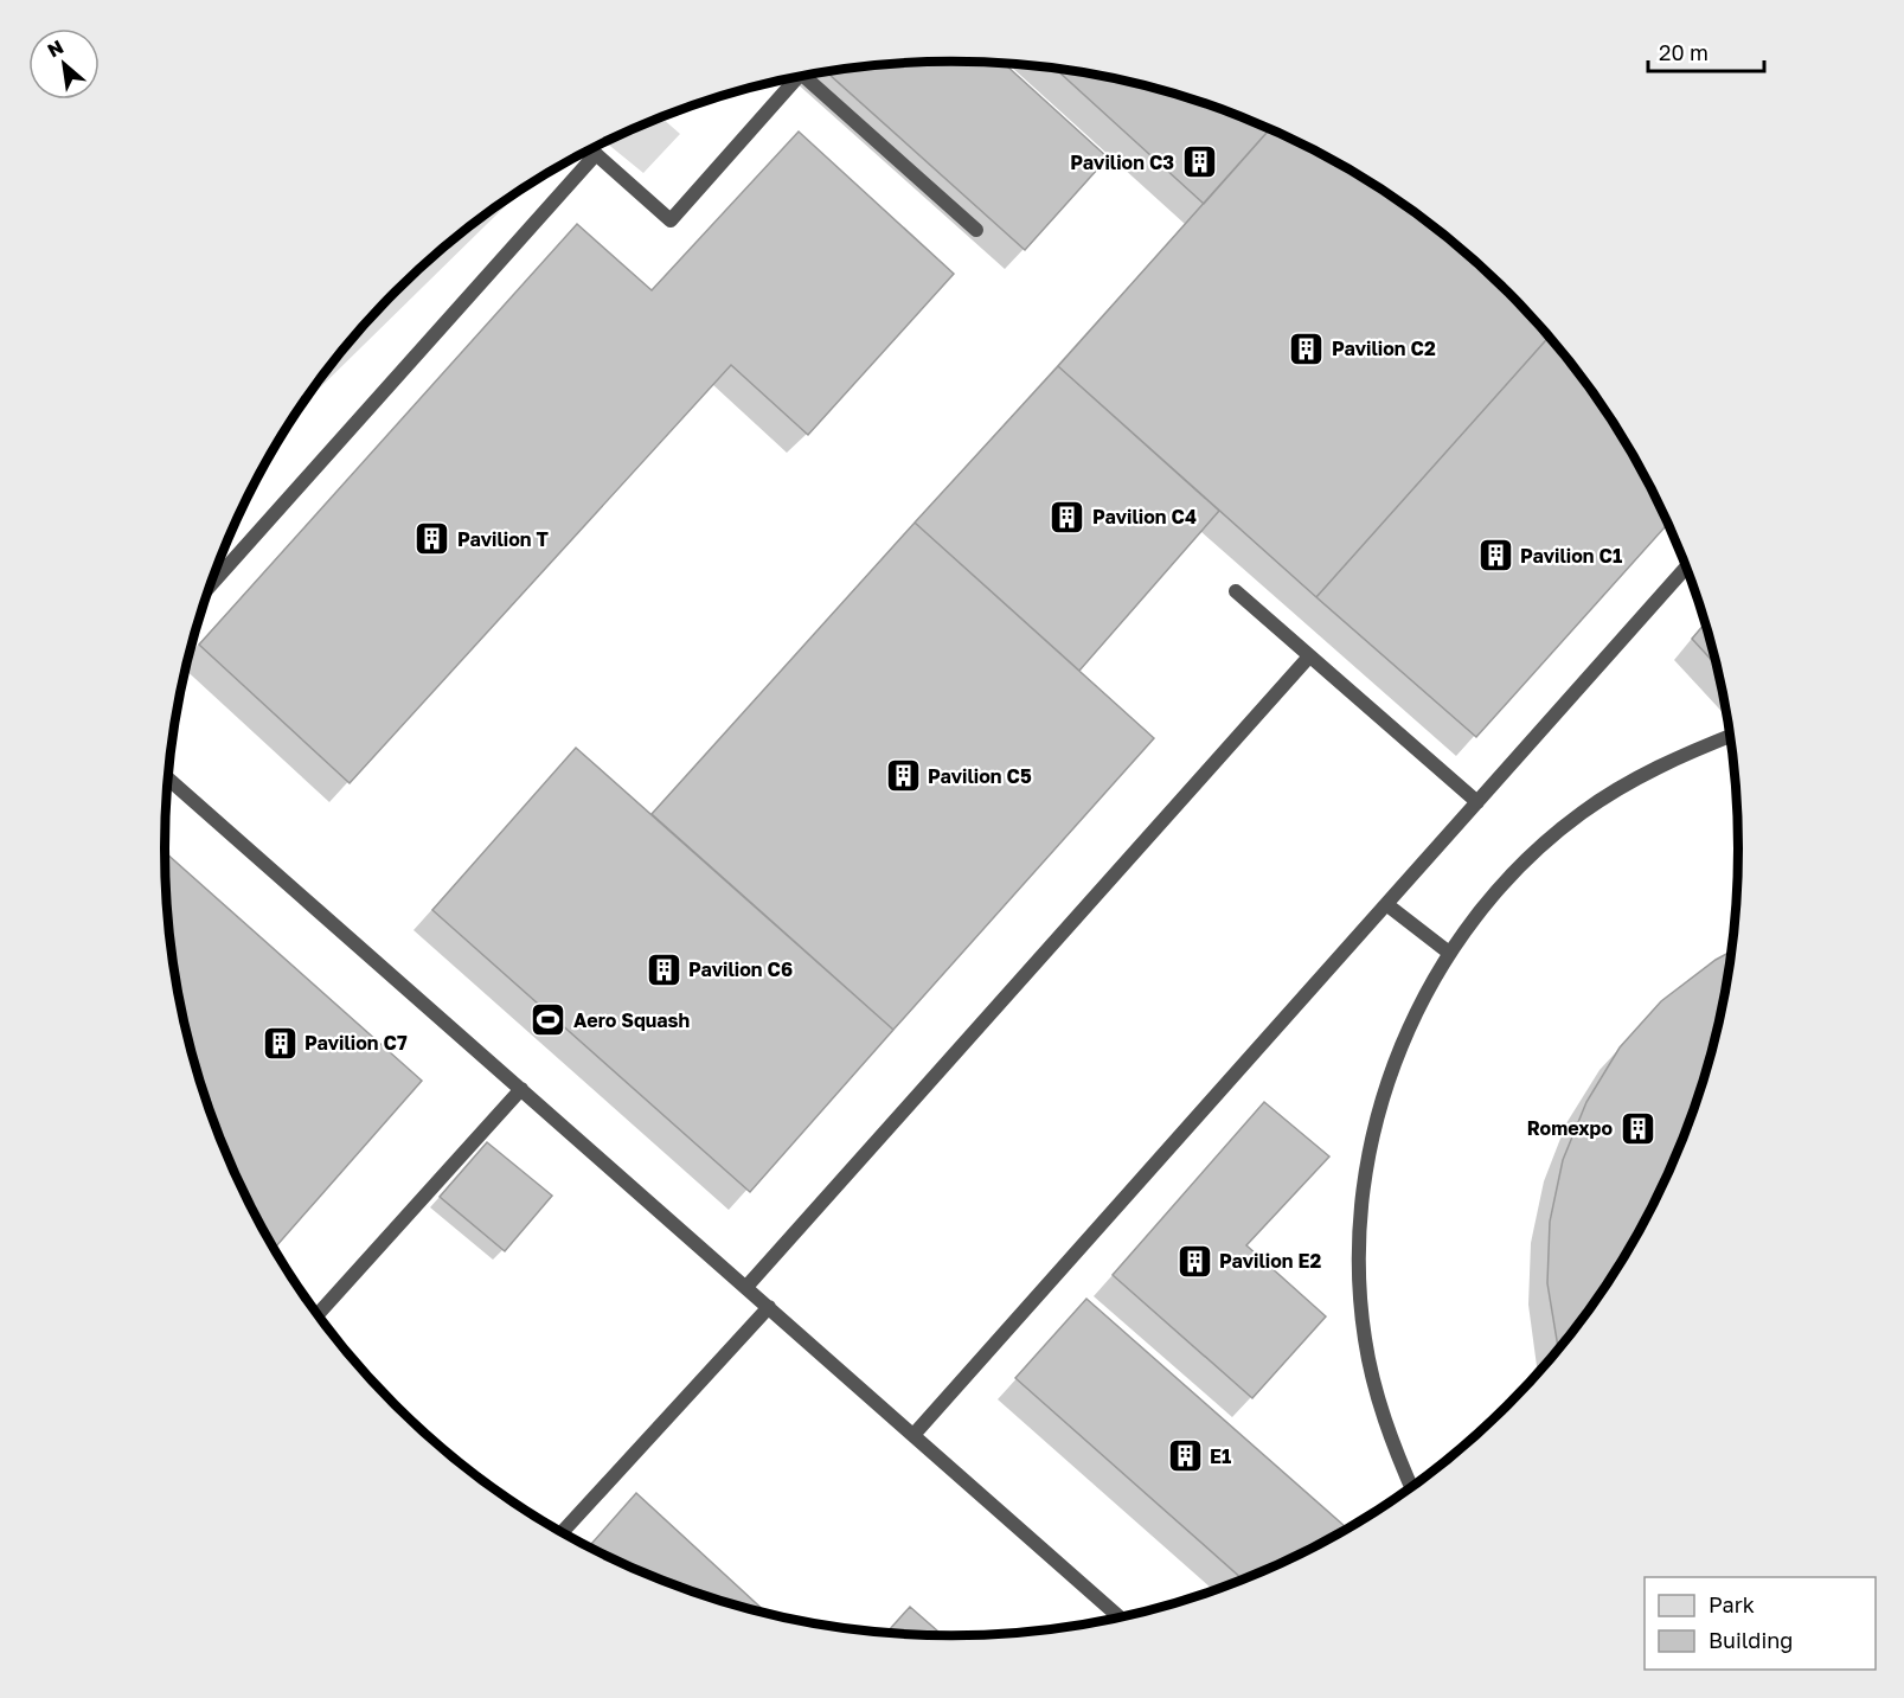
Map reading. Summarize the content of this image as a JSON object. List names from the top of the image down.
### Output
{
  "places": {
    "building": [
      "Pavilion C3",
      "Pavilion C2",
      "Pavilion C4",
      "Pavilion T",
      "Pavilion C1",
      "Pavilion C5",
      "Pavilion C6",
      "Pavilion C7",
      "Romexpo",
      "Pavilion E2",
      "E1"
    ],
    "sports": ["Aero Squash"]
  },
  "legend": ["Park", "Building"],
  "scale_bar": "20 m",
  "north": "top left"
}
